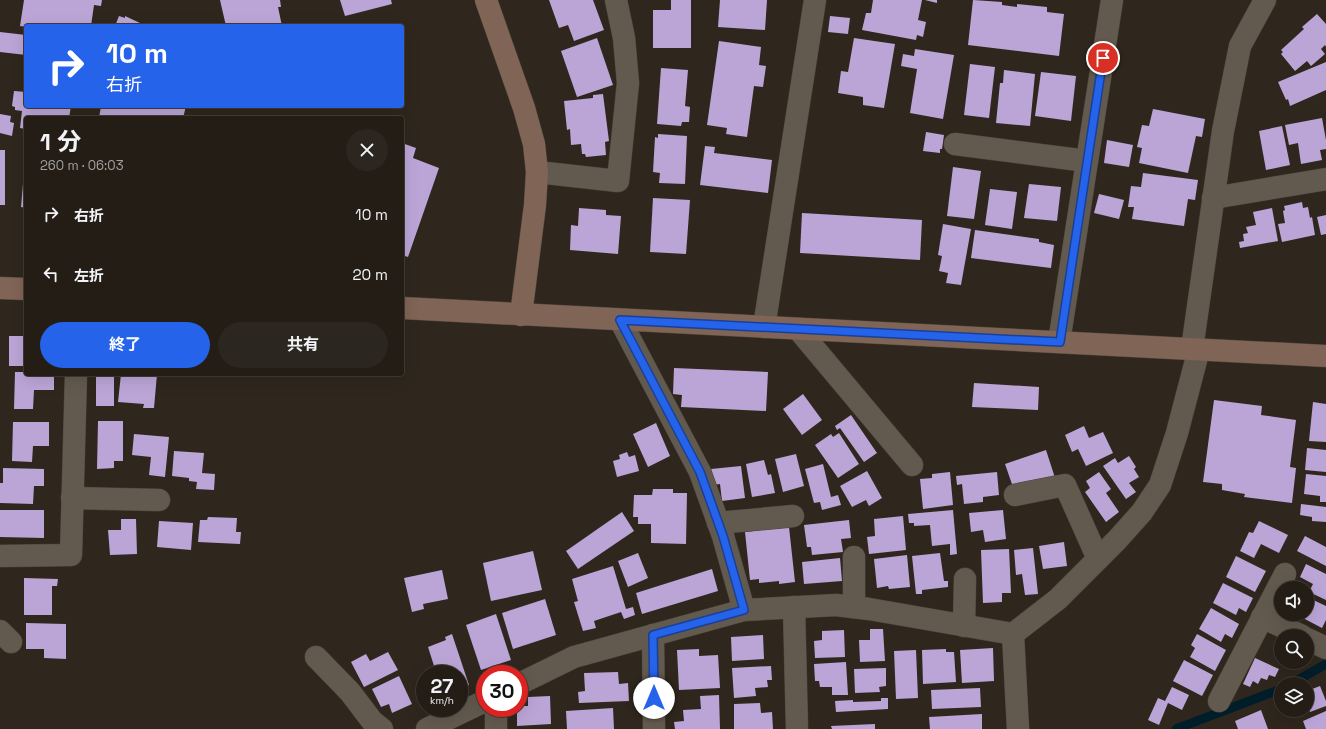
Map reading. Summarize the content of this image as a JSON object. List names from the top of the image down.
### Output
{
  "page": {
    "turn": ["10 m", "右折"],
    "heading": ["1 分", "260 m · 06:03"],
    "list": [
      {
        "name": "右折",
        "value": "10 m"
      },
      {
        "name": "左折",
        "value": "20 m"
      }
    ],
    "buttons": ["終了", "共有"],
    "speed": "27 km/h",
    "limit": "30"
  }
}
